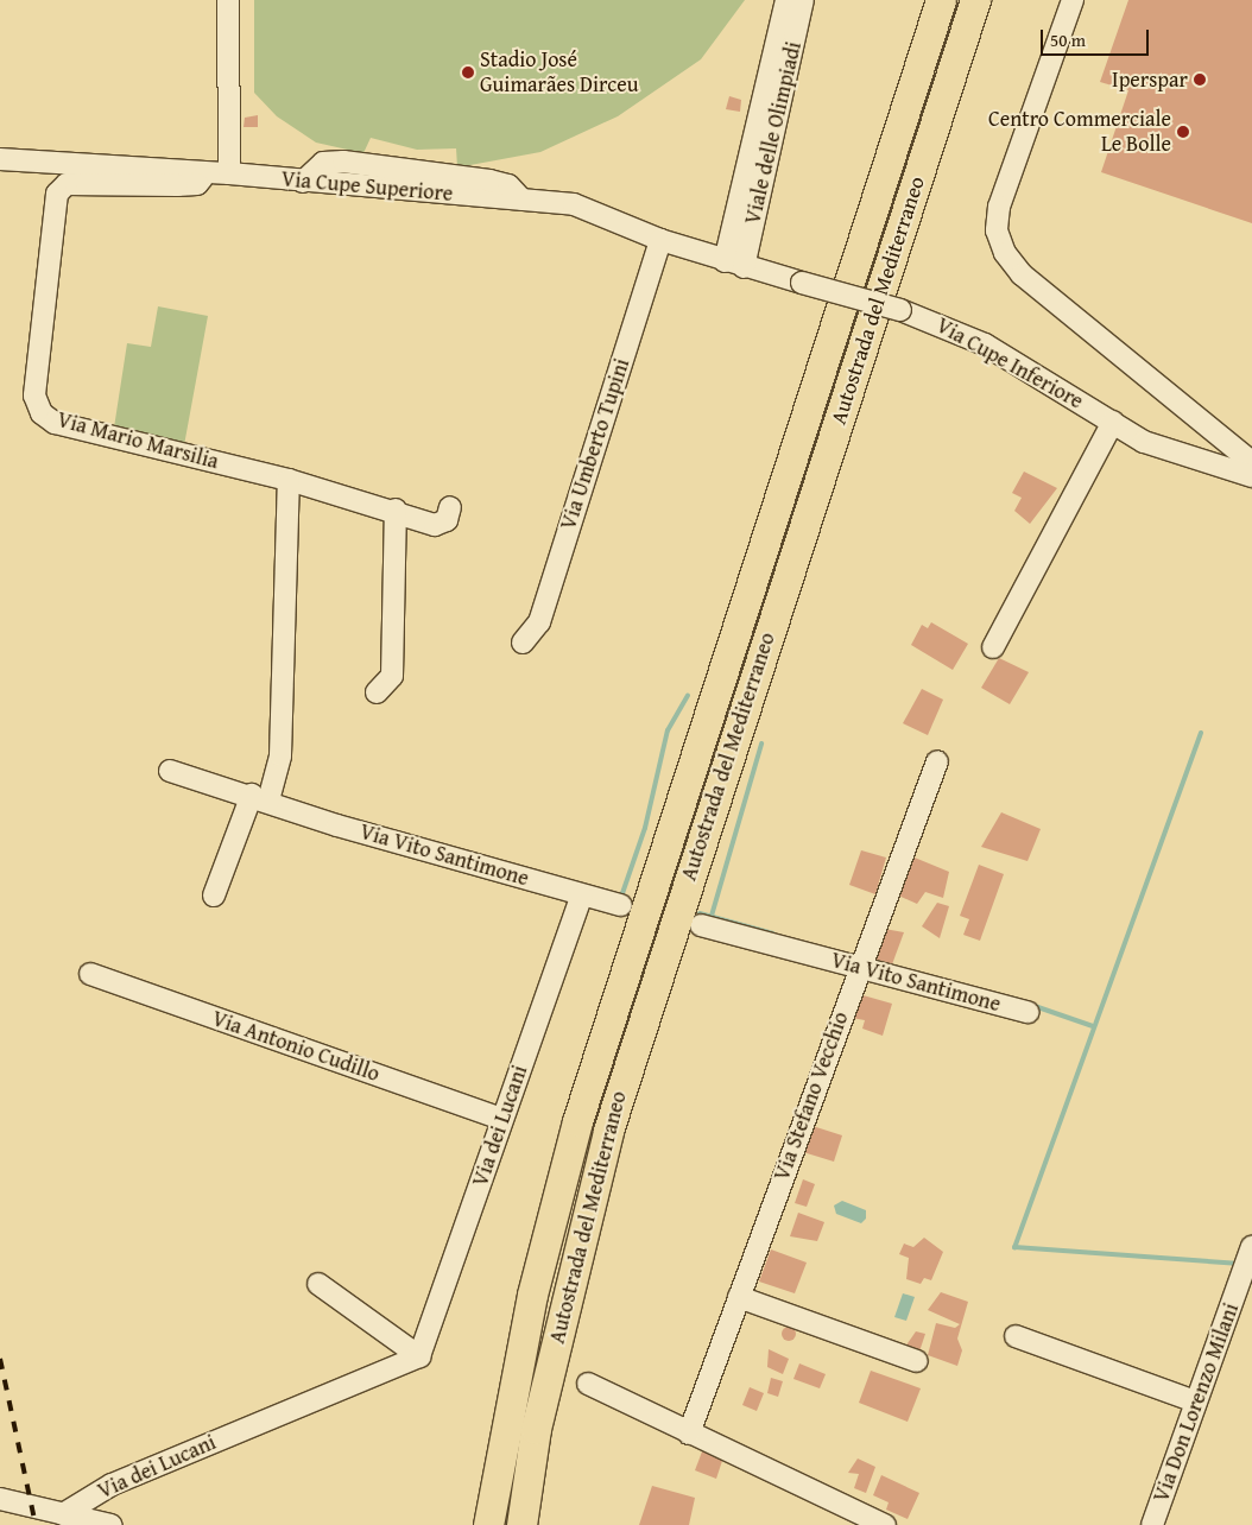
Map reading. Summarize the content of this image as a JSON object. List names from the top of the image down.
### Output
{
  "streets": {
    "highway": ["Autostrada del Mediterraneo"],
    "street": [
      "Viale delle Olimpiadi",
      "Via Cupe Superiore",
      "Via Cupe Inferiore",
      "Via Mario Marsilia",
      "Via Umberto Tupini",
      "Via Vito Santimone",
      "Via Antonio Cudillo",
      "Via Stefano Vecchio",
      "Via dei Lucani",
      "Via Don Lorenzo Milani"
    ]
  },
  "crossings": [
    ["Viale delle Olimpiadi", "Via Cupe Superiore"],
    ["Viale delle Olimpiadi", "Via Cupe Inferiore"],
    ["Via Cupe Superiore", "Via Cupe Inferiore"],
    ["Via Cupe Superiore", "Via Mario Marsilia"],
    ["Via Cupe Superiore", "Via Umberto Tupini"],
    ["Via Vito Santimone", "Via Stefano Vecchio"],
    ["Via Vito Santimone", "Via dei Lucani"],
    ["Via Antonio Cudillo", "Via dei Lucani"]
  ],
  "places": ["Stadio José Guimarães Dirceu", "Iperspar", "Centro Commerciale Le Bolle"],
  "scale_bar": "50 m"
}
